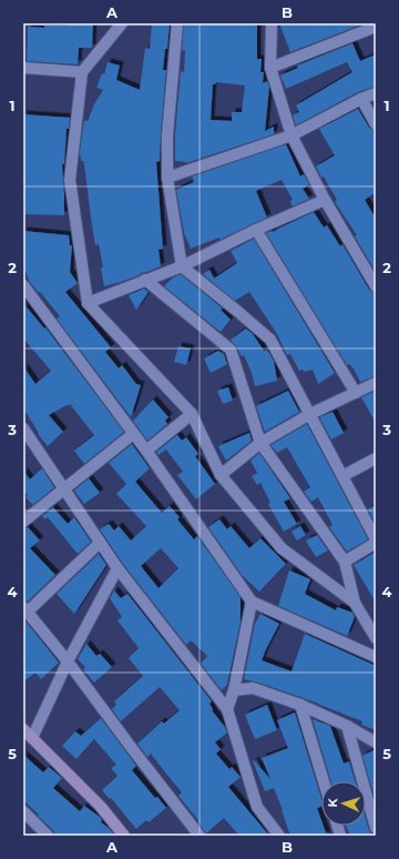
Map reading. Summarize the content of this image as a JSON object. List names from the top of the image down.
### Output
{
  "north": "left",
  "grid": {
    "columns": ["A", "B"],
    "rows": [
      "1",
      "2",
      "3",
      "4",
      "5"
    ]
  }
}
